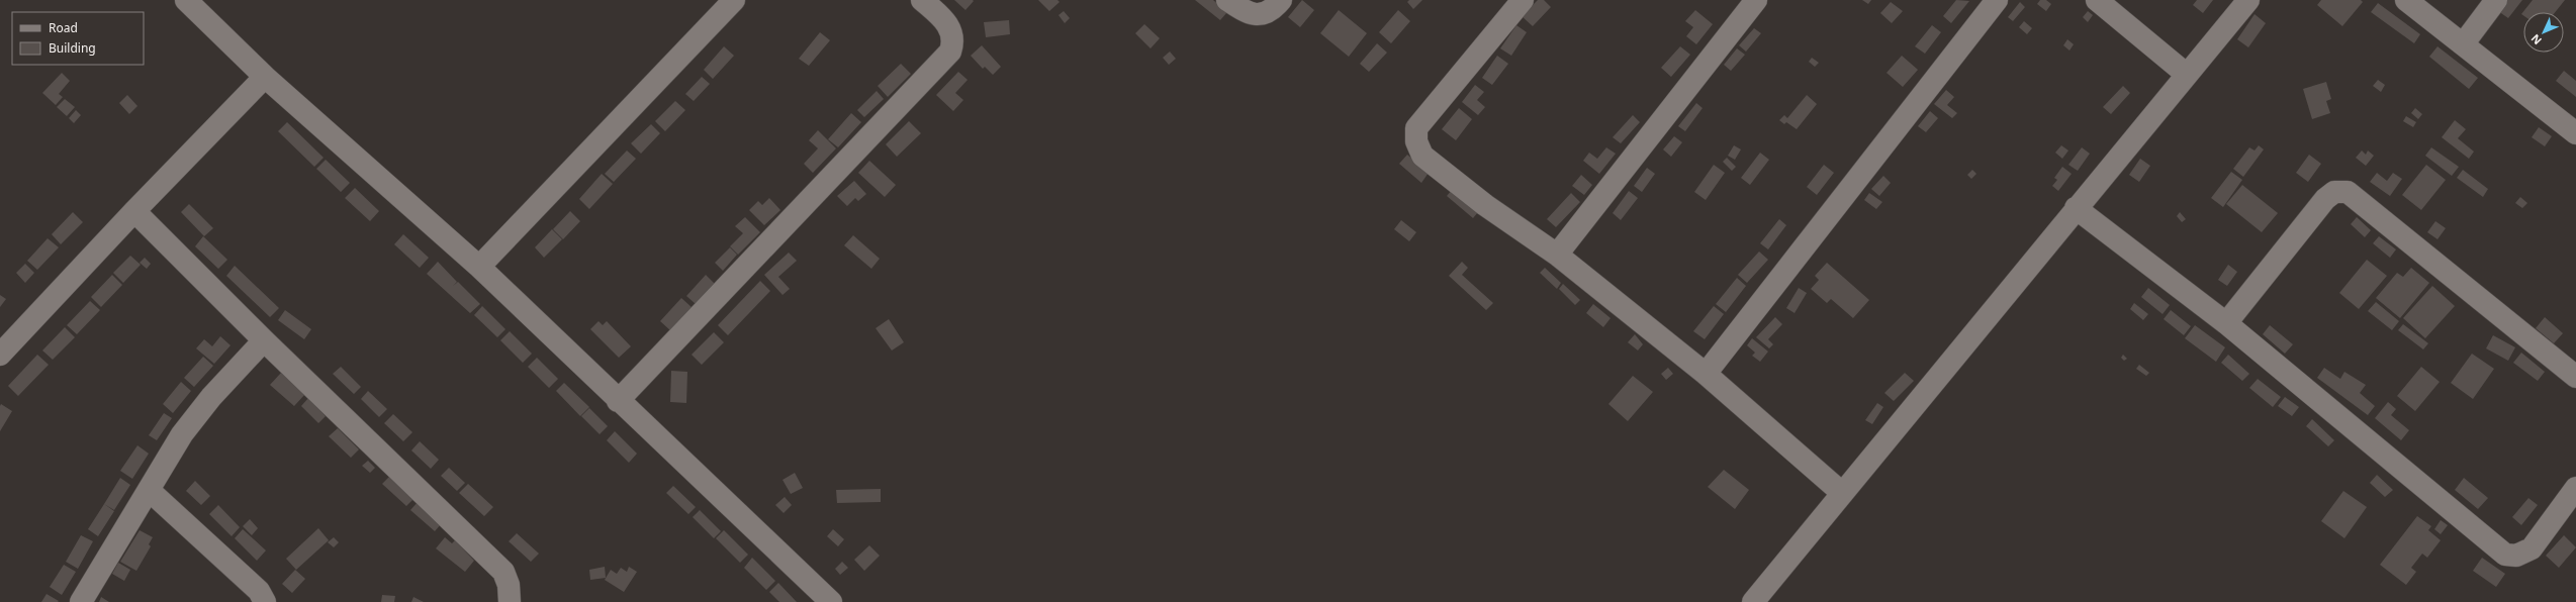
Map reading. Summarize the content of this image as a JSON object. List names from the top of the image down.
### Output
{
  "legend": ["Road", "Building"],
  "north": "bottom left"
}
